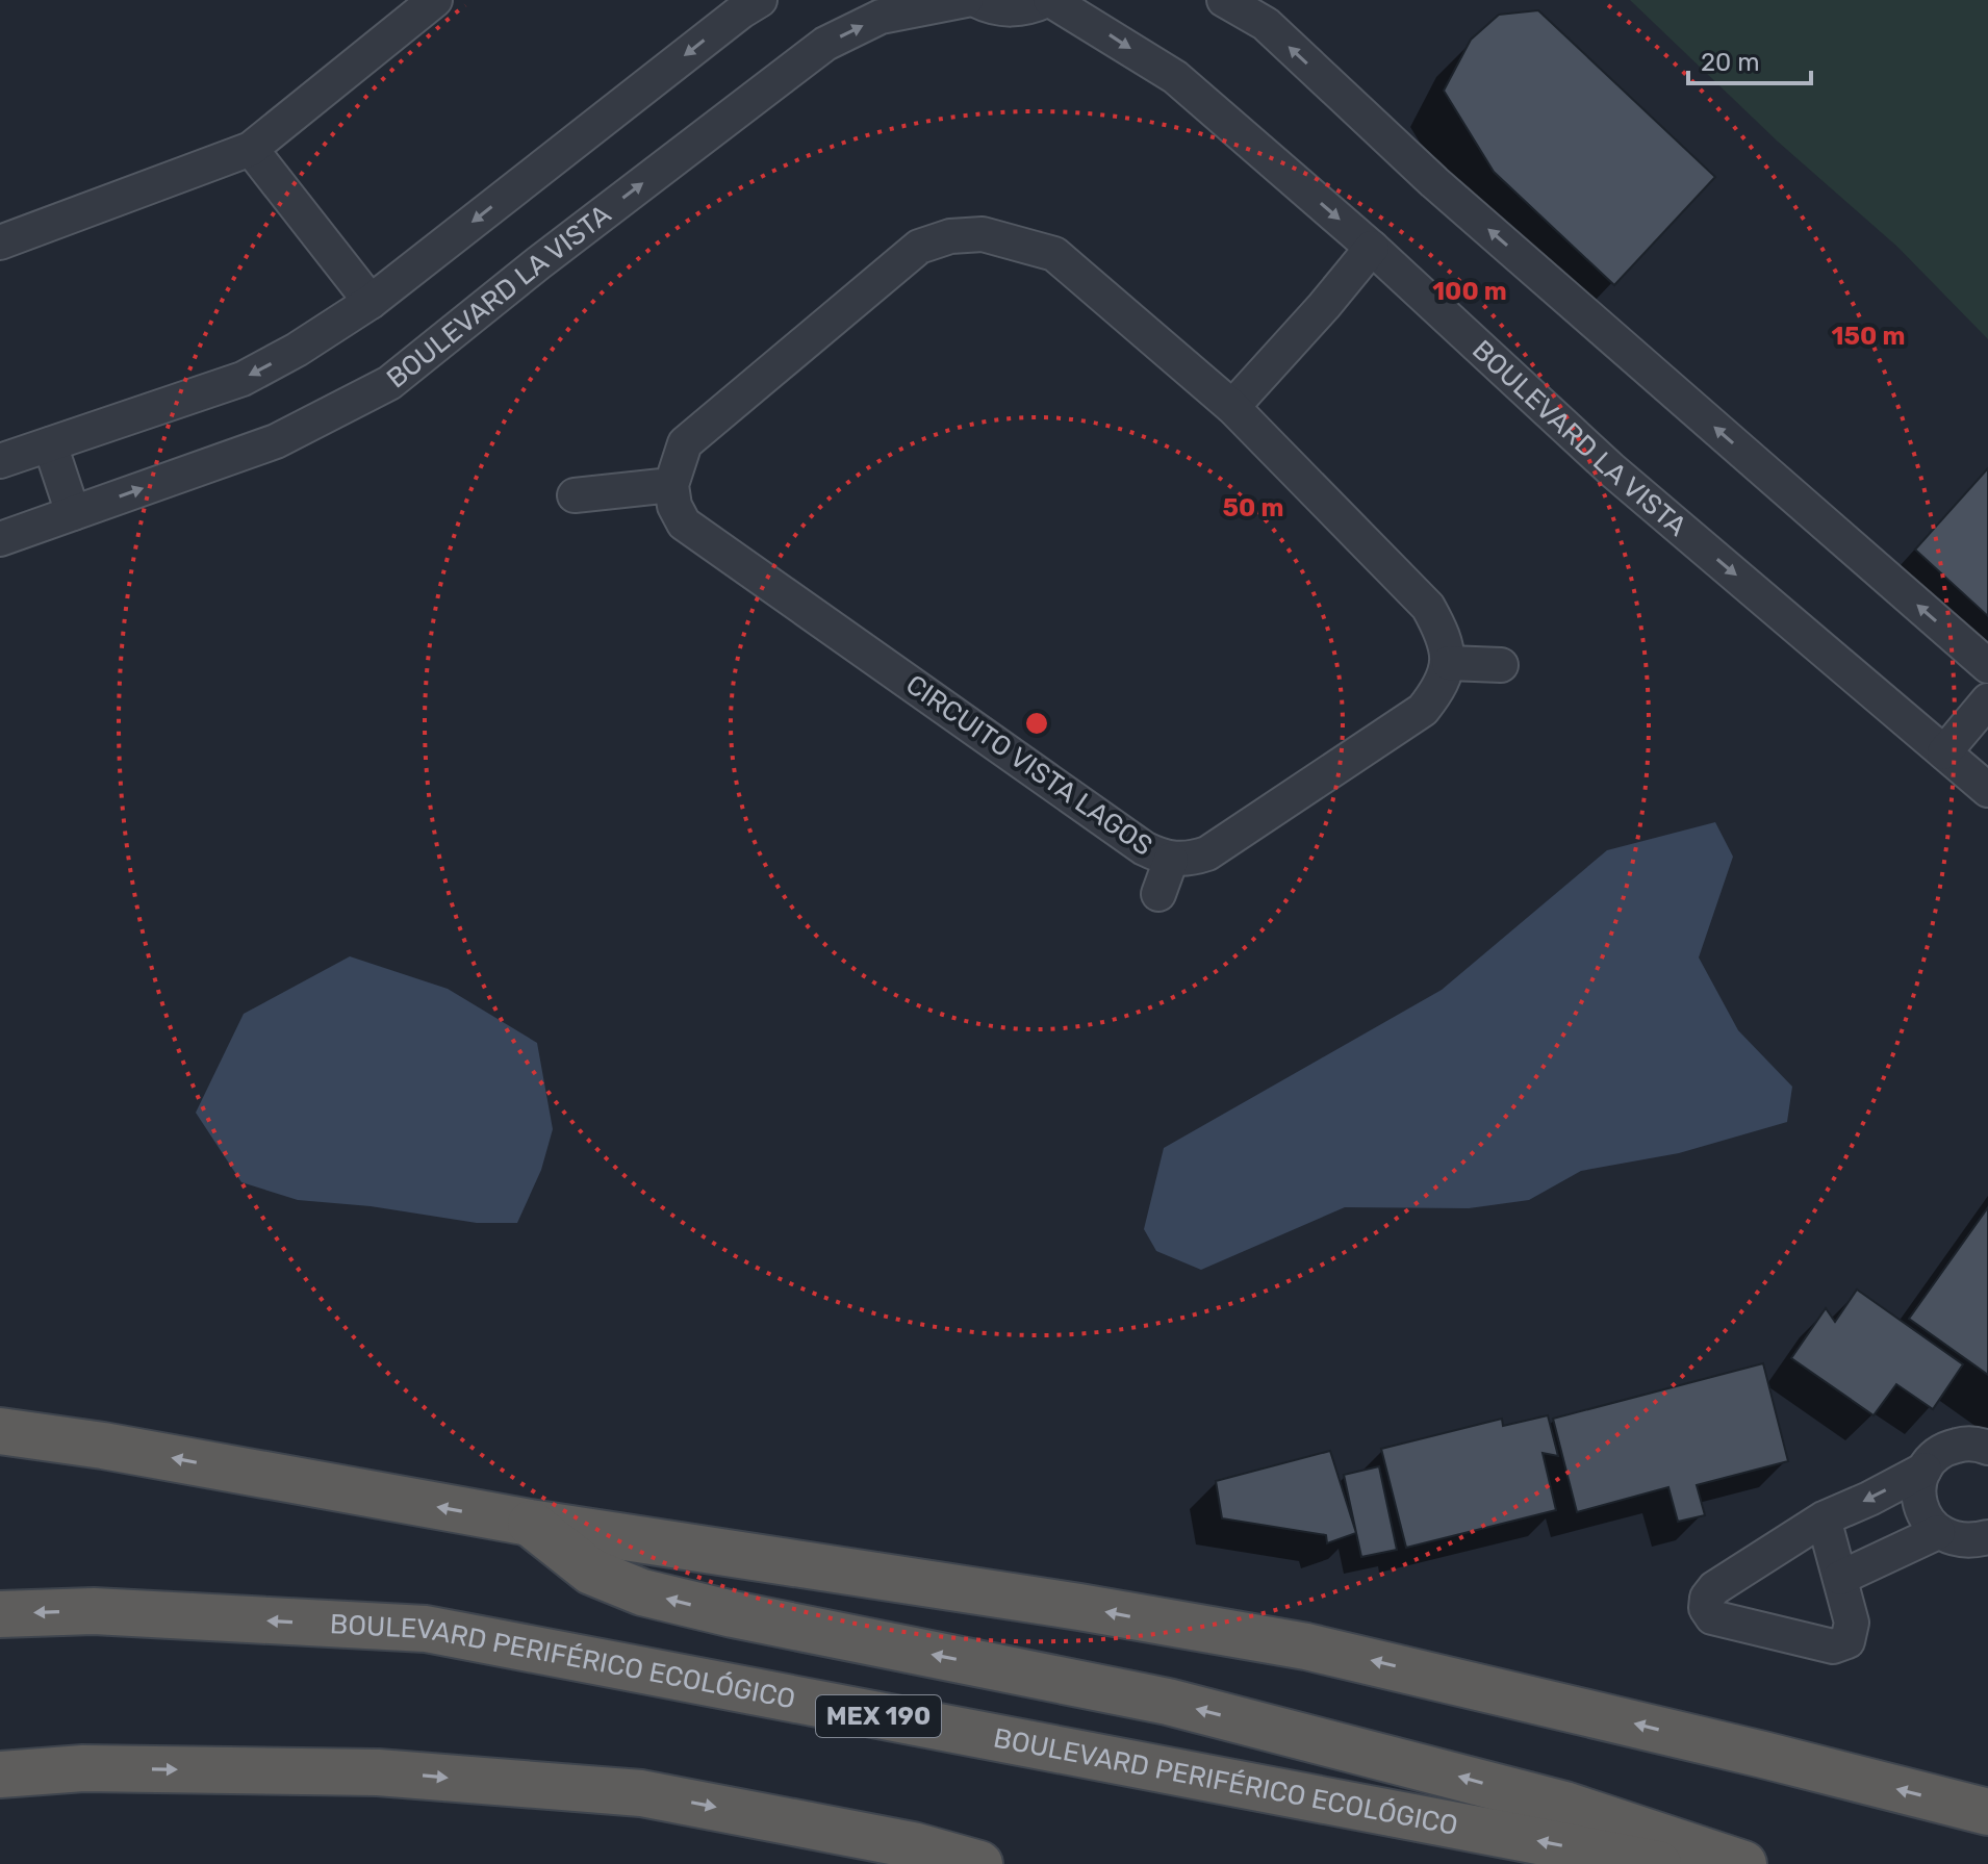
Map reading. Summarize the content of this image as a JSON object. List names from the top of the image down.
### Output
{
  "streets": {
    "highway": ["BOULEVARD PERIFÉRICO ECOLÓGICO", "MEX 190"],
    "street": ["BOULEVARD LA VISTA", "CIRCUITO VISTA LAGOS"]
  },
  "one_way": ["BOULEVARD LA VISTA"],
  "scale_bar": "20 m",
  "rings": ["100 m", "150 m", "50 m"]
}
